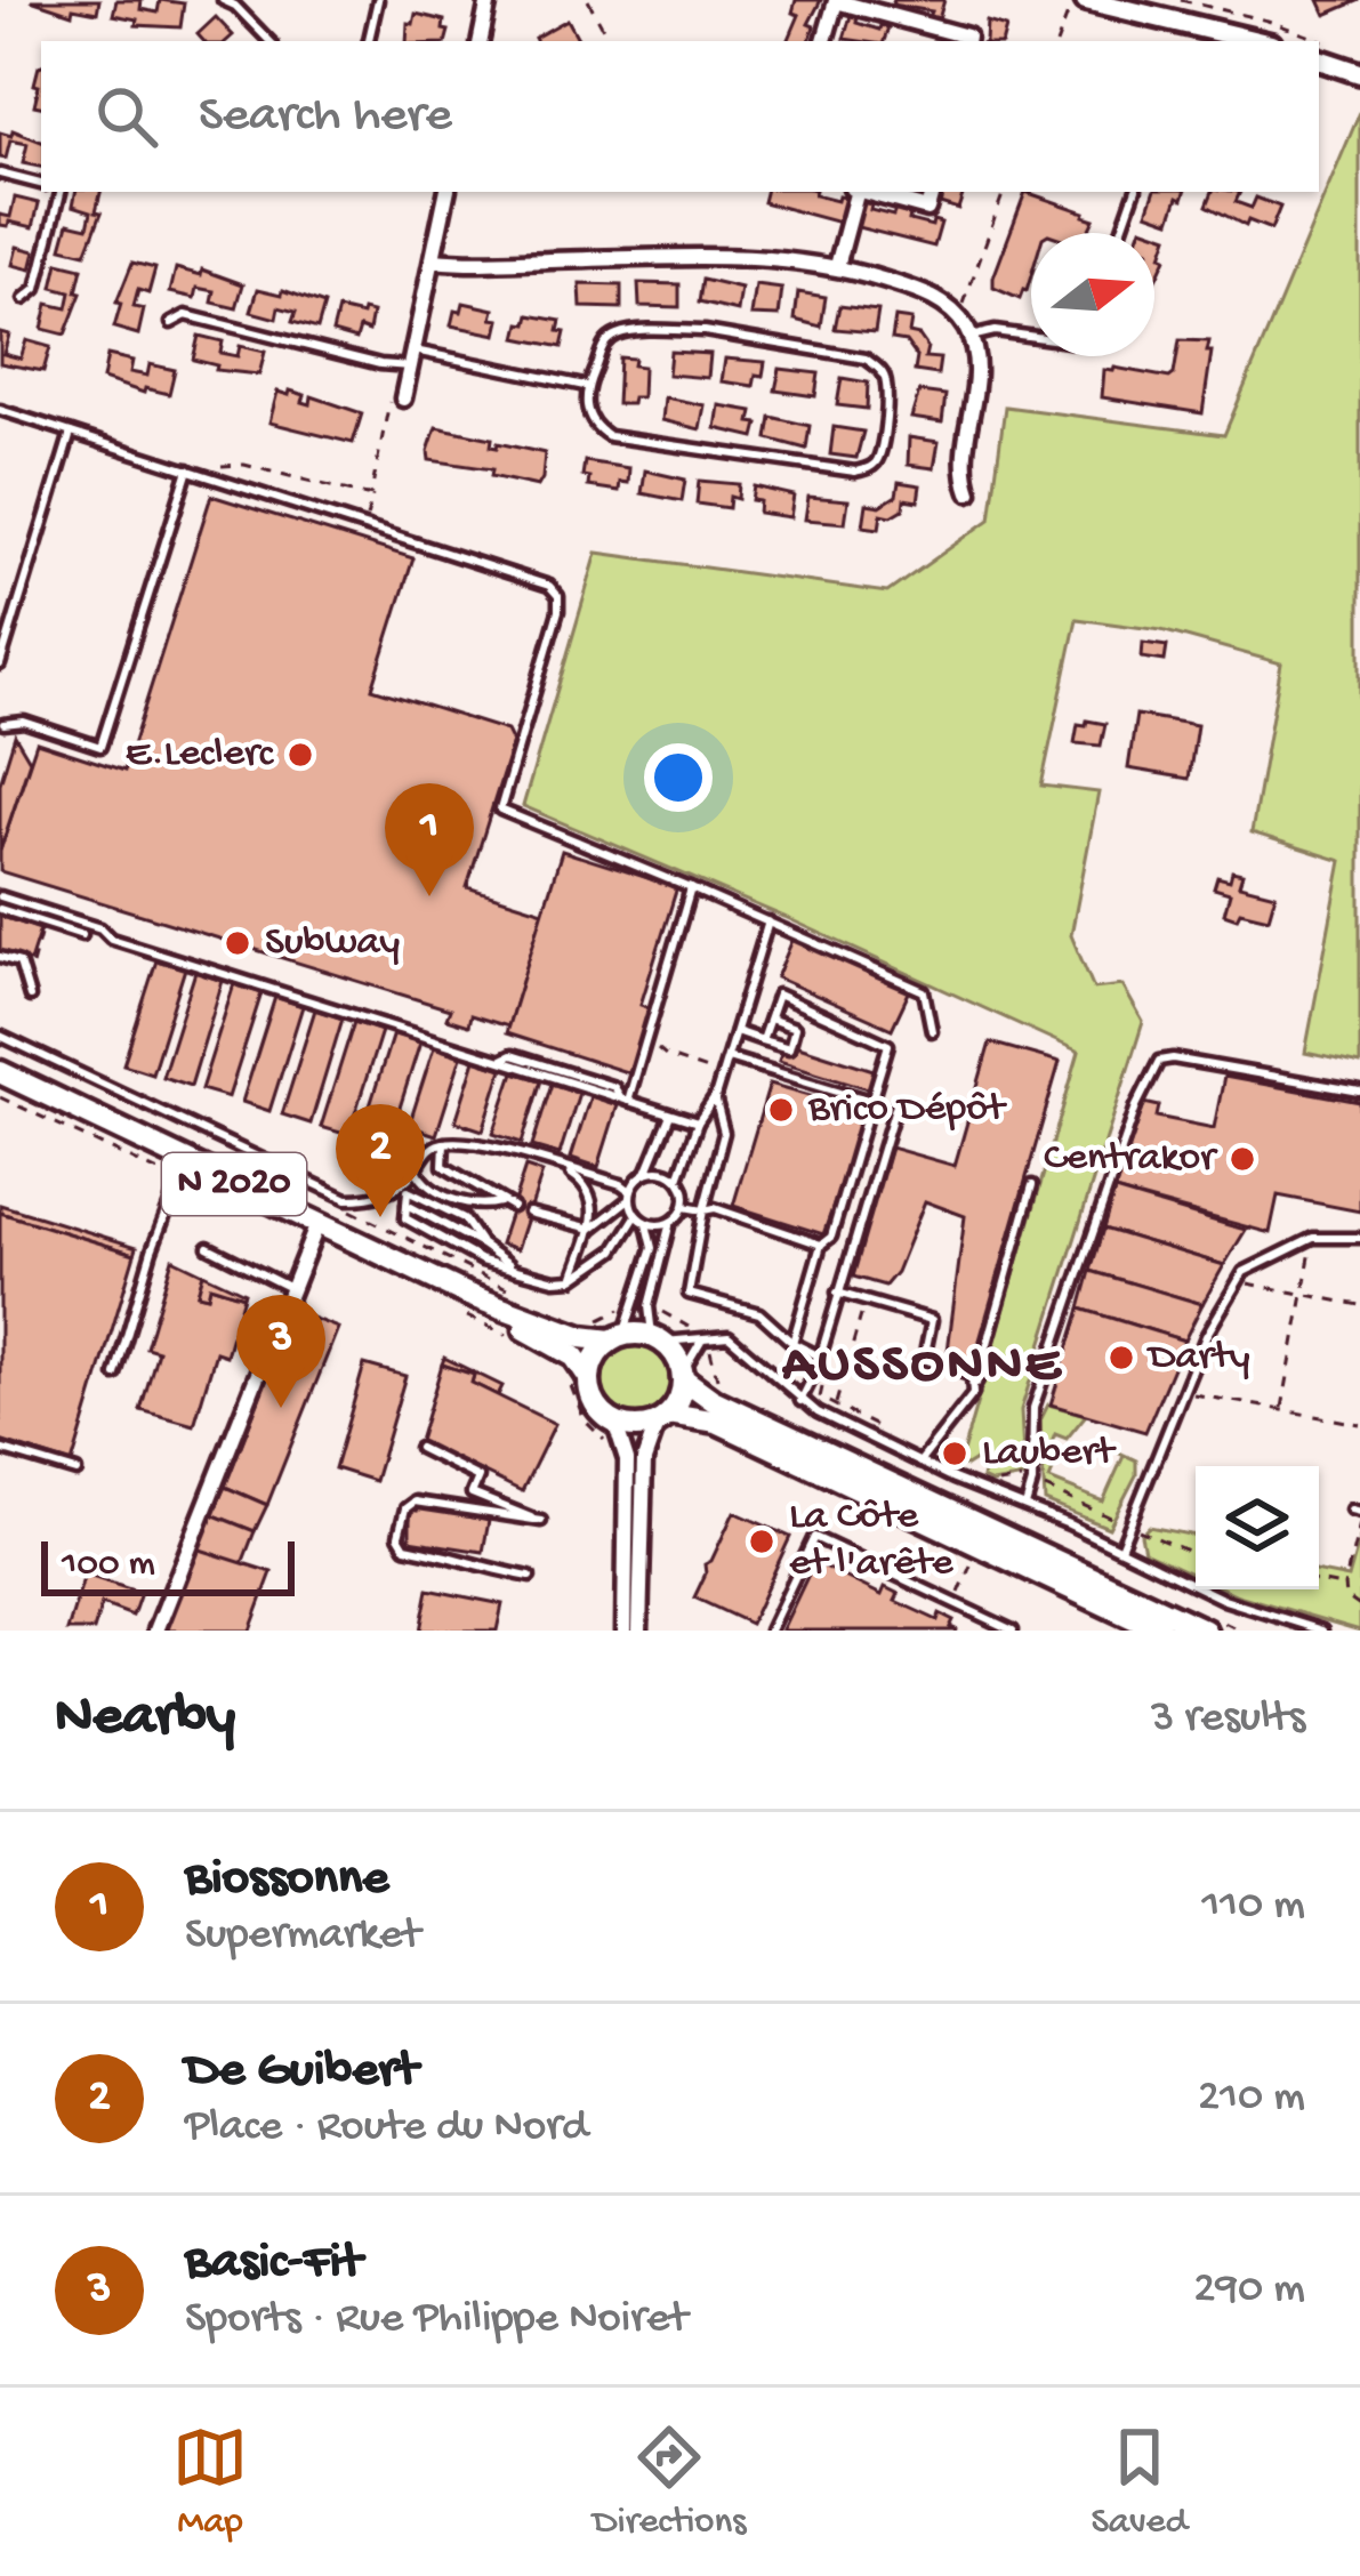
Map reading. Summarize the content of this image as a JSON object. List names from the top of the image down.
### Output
{
  "streets": {
    "main road": ["N 2020"]
  },
  "districts": ["AUSSONNE"],
  "places": [
    "E.Leclerc",
    "Subway",
    "Brico Dépôt",
    "Centrakor",
    "Darty",
    "Laubert",
    "La Côte et l'arête"
  ],
  "scale_bar": "100 m",
  "north": "right",
  "page": {
    "search": "Search here",
    "pins": ["1", "2", "3"],
    "scale": "100 m",
    "heading": ["Nearby", "3 results"],
    "list": [
      {
        "mark": "1",
        "name": "Biossonne",
        "note": "Supermarket",
        "value": "110 m"
      },
      {
        "mark": "2",
        "name": "De Guibert",
        "note": "Place · Route du Nord",
        "value": "210 m"
      },
      {
        "mark": "3",
        "name": "Basic-Fit",
        "note": "Sports · Rue Philippe Noiret",
        "value": "290 m"
      }
    ],
    "nav": ["Map", "Directions", "Saved"]
  }
}
